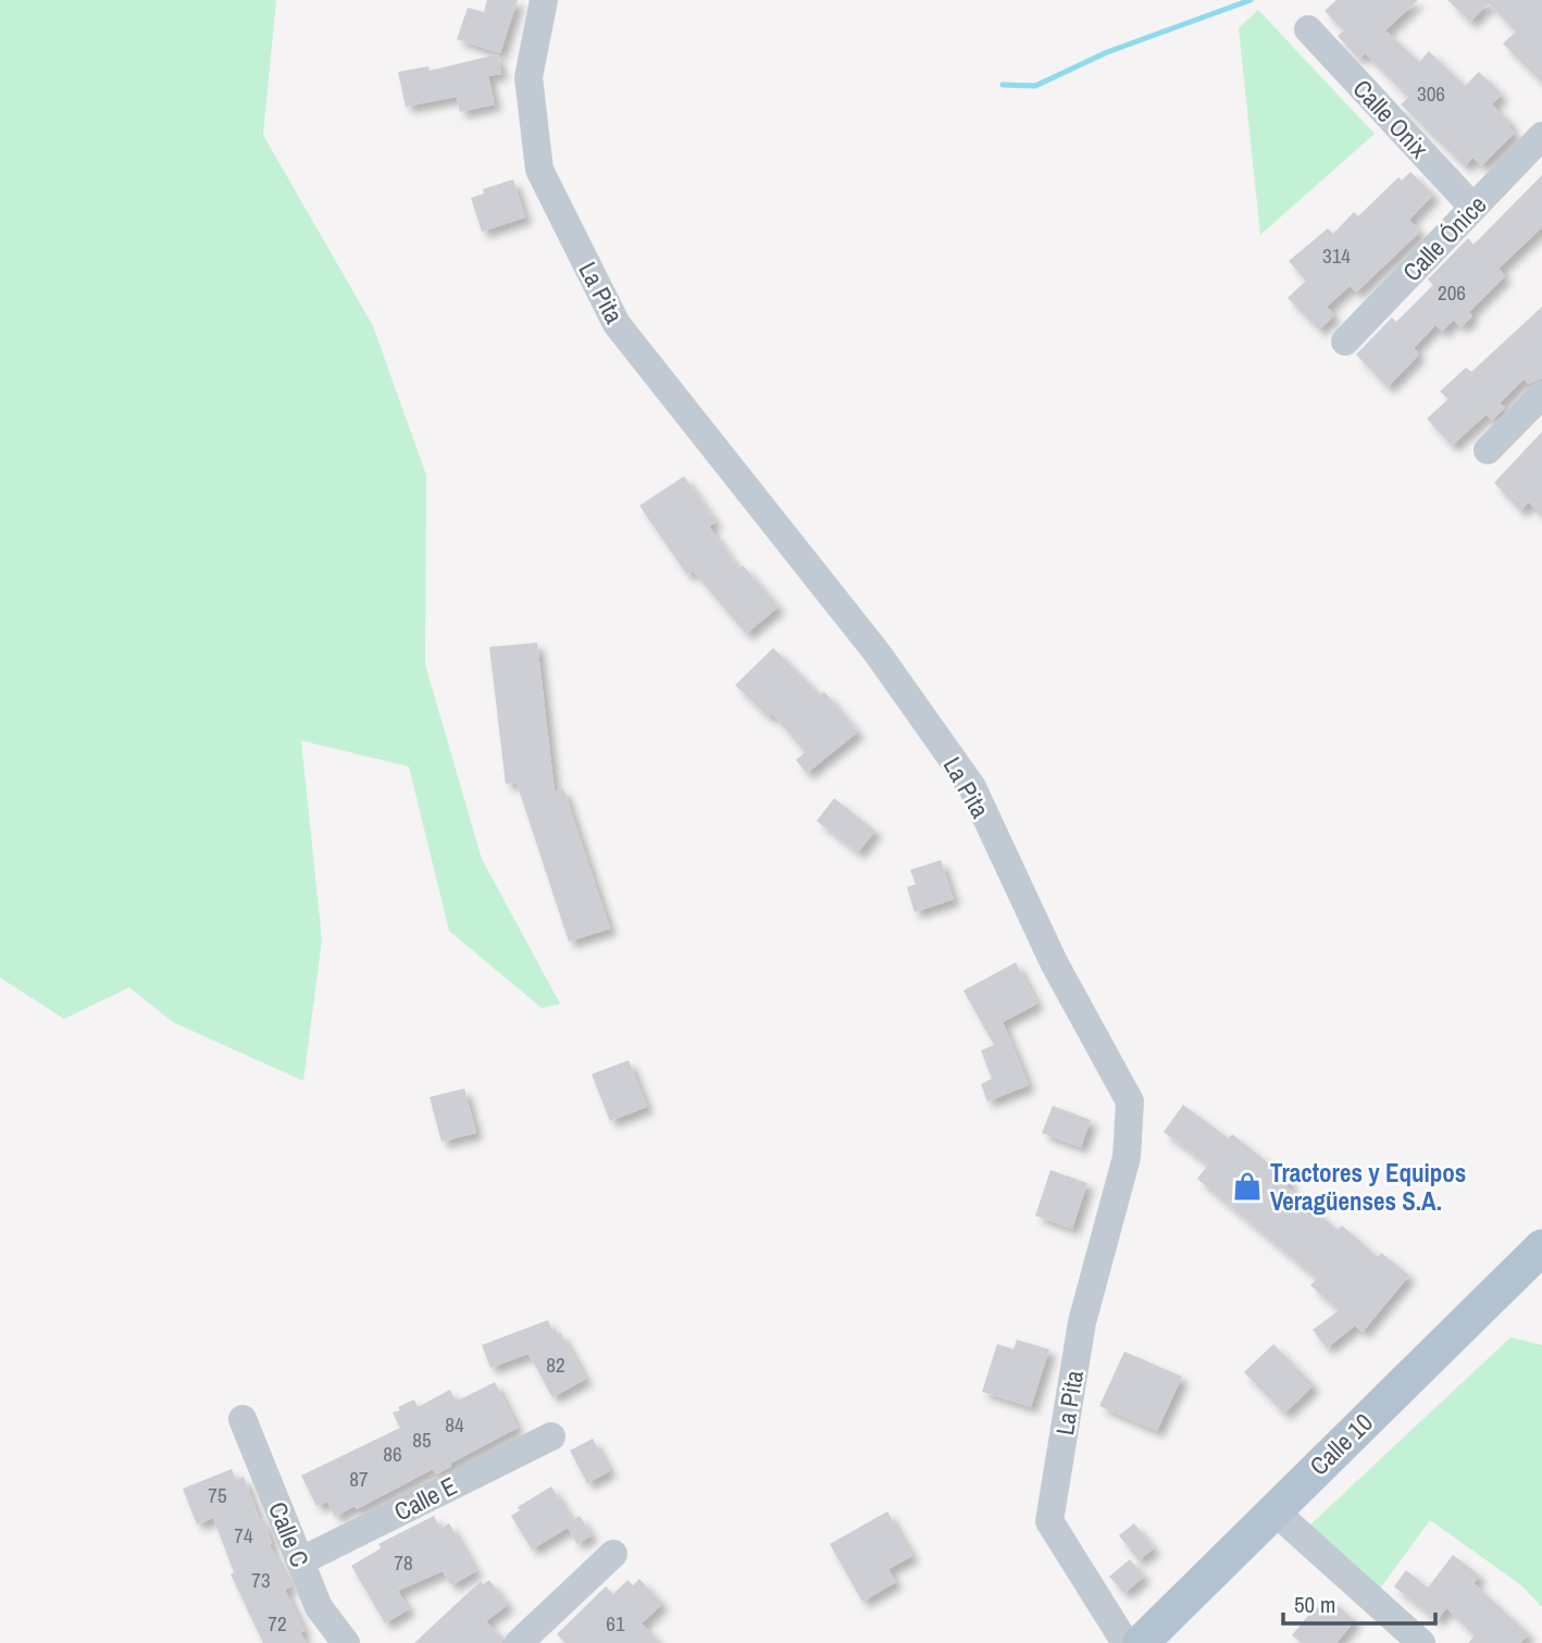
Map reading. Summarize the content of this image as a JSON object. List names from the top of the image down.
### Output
{
  "streets": {
    "main road": ["Calle 10"],
    "street": [
      "Calle Onix",
      "Calle Ónice",
      "La Pita",
      "Calle E",
      "Calle C"
    ]
  },
  "crossings": [
    ["Calle Onix", "Calle Ónice"],
    ["Calle E", "Calle C"]
  ],
  "places": {
    "shop": ["Tractores y Equipos Veragüenses S.A."]
  },
  "house_numbers": [
    "306",
    "314",
    "206",
    "82",
    "84",
    "85",
    "86",
    "87",
    "75",
    "74",
    "78",
    "73",
    "72",
    "61"
  ],
  "scale_bar": "50 m"
}
